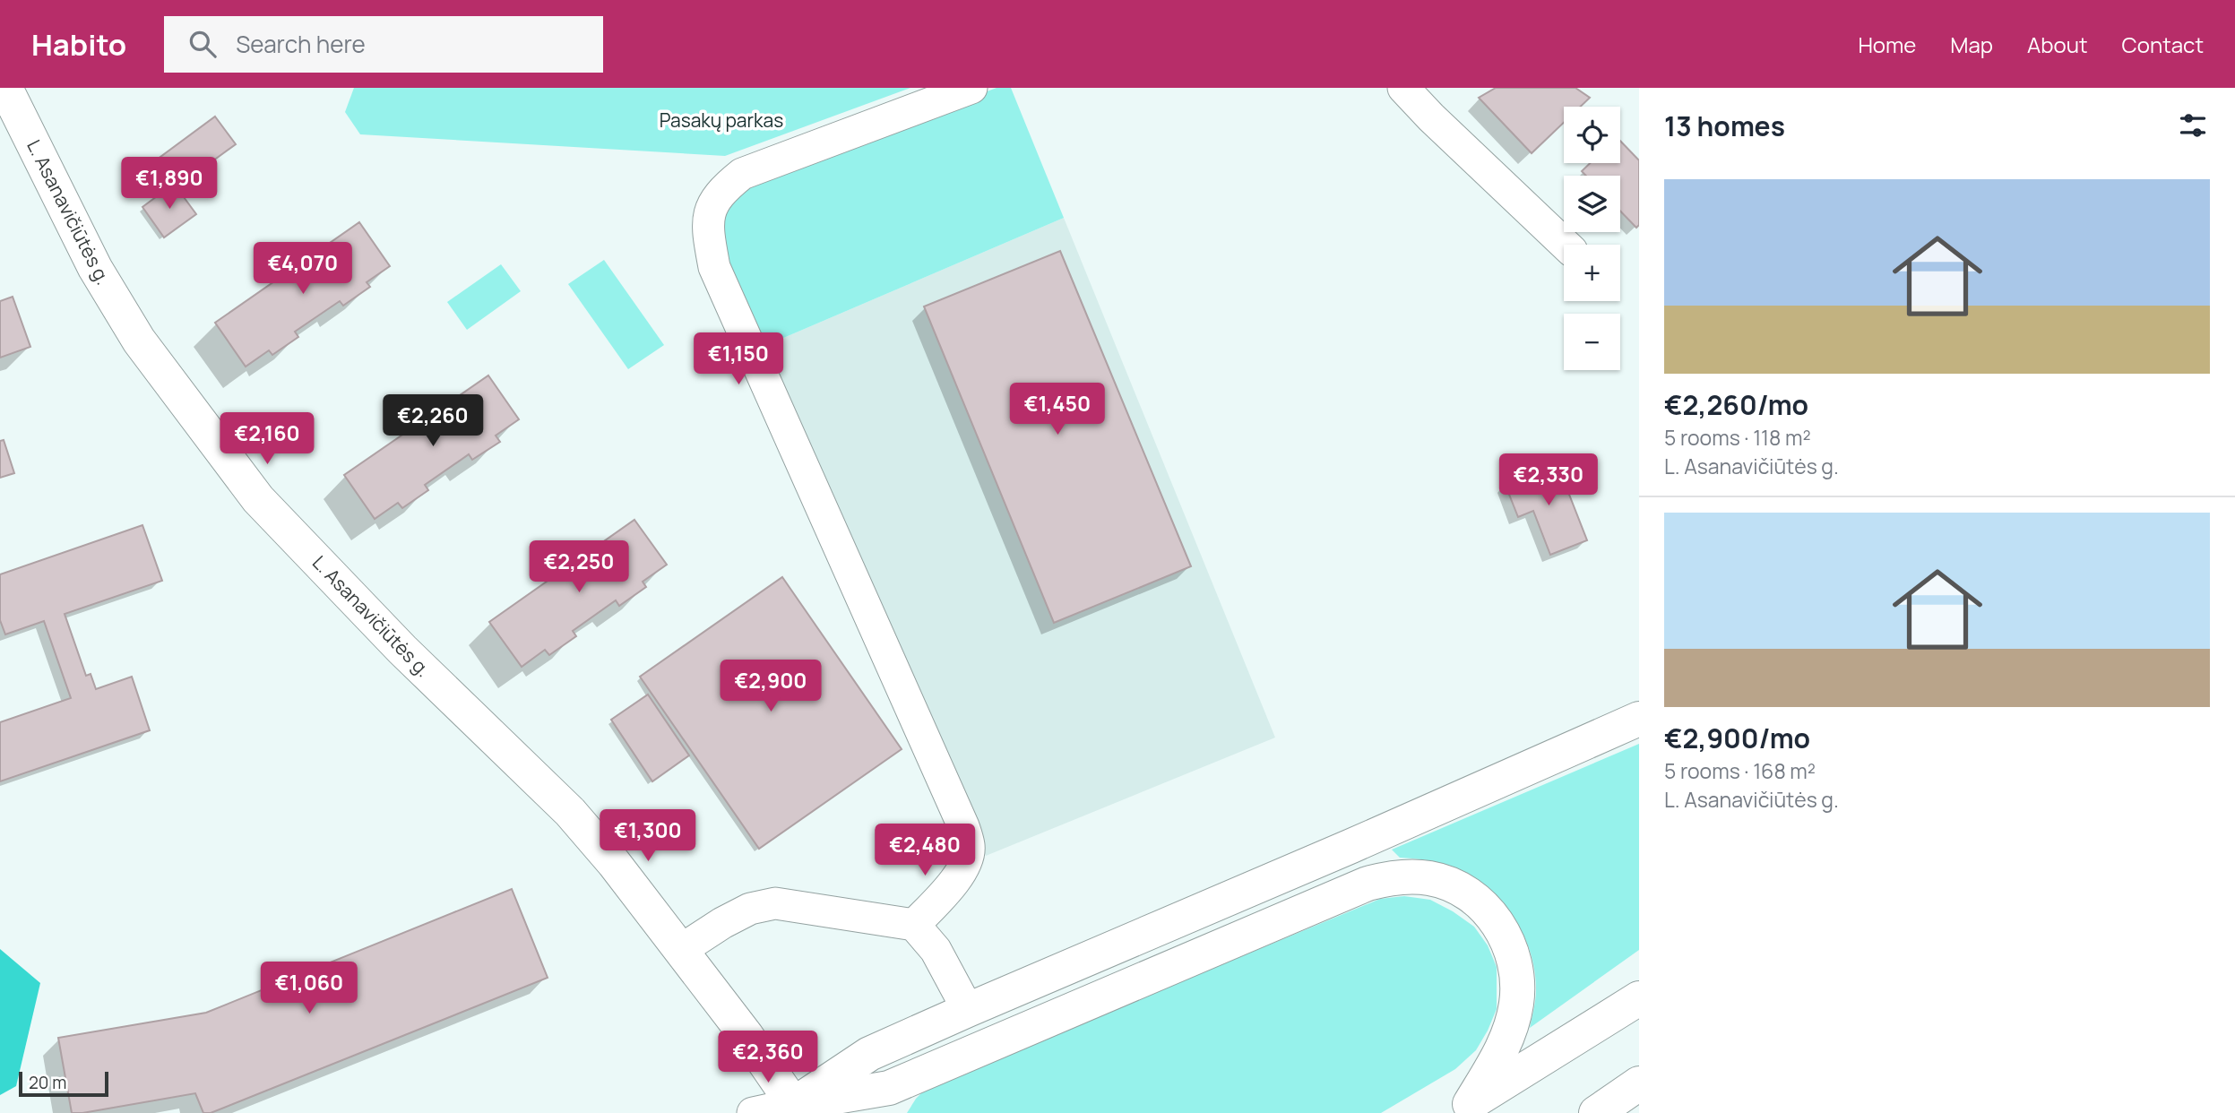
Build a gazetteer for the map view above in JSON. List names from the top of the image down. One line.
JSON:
{"streets":{"main road":["L. Asanavičiūtės g."]},"parks":["Pasakų parkas"],"scale_bar":"20 m","page":{"header":"Habito","search":"Search here","nav":["Home","Map","About","Contact"],"heading":"13 homes","map_buttons":["+","−"],"price":["€1,890","€4,070","€1,150","€1,450","€2,260","€2,160","€2,330","€2,250","€2,900","€1,300","€2,480","€1,060","€2,360"],"list":[{"name":"€2,260/mo","note":"5 rooms · 118 m² · L. Asanavičiūtės g."},{"name":"€2,900/mo","note":"5 rooms · 168 m² · L. Asanavičiūtės g."}],"scale":"20 m"}}
